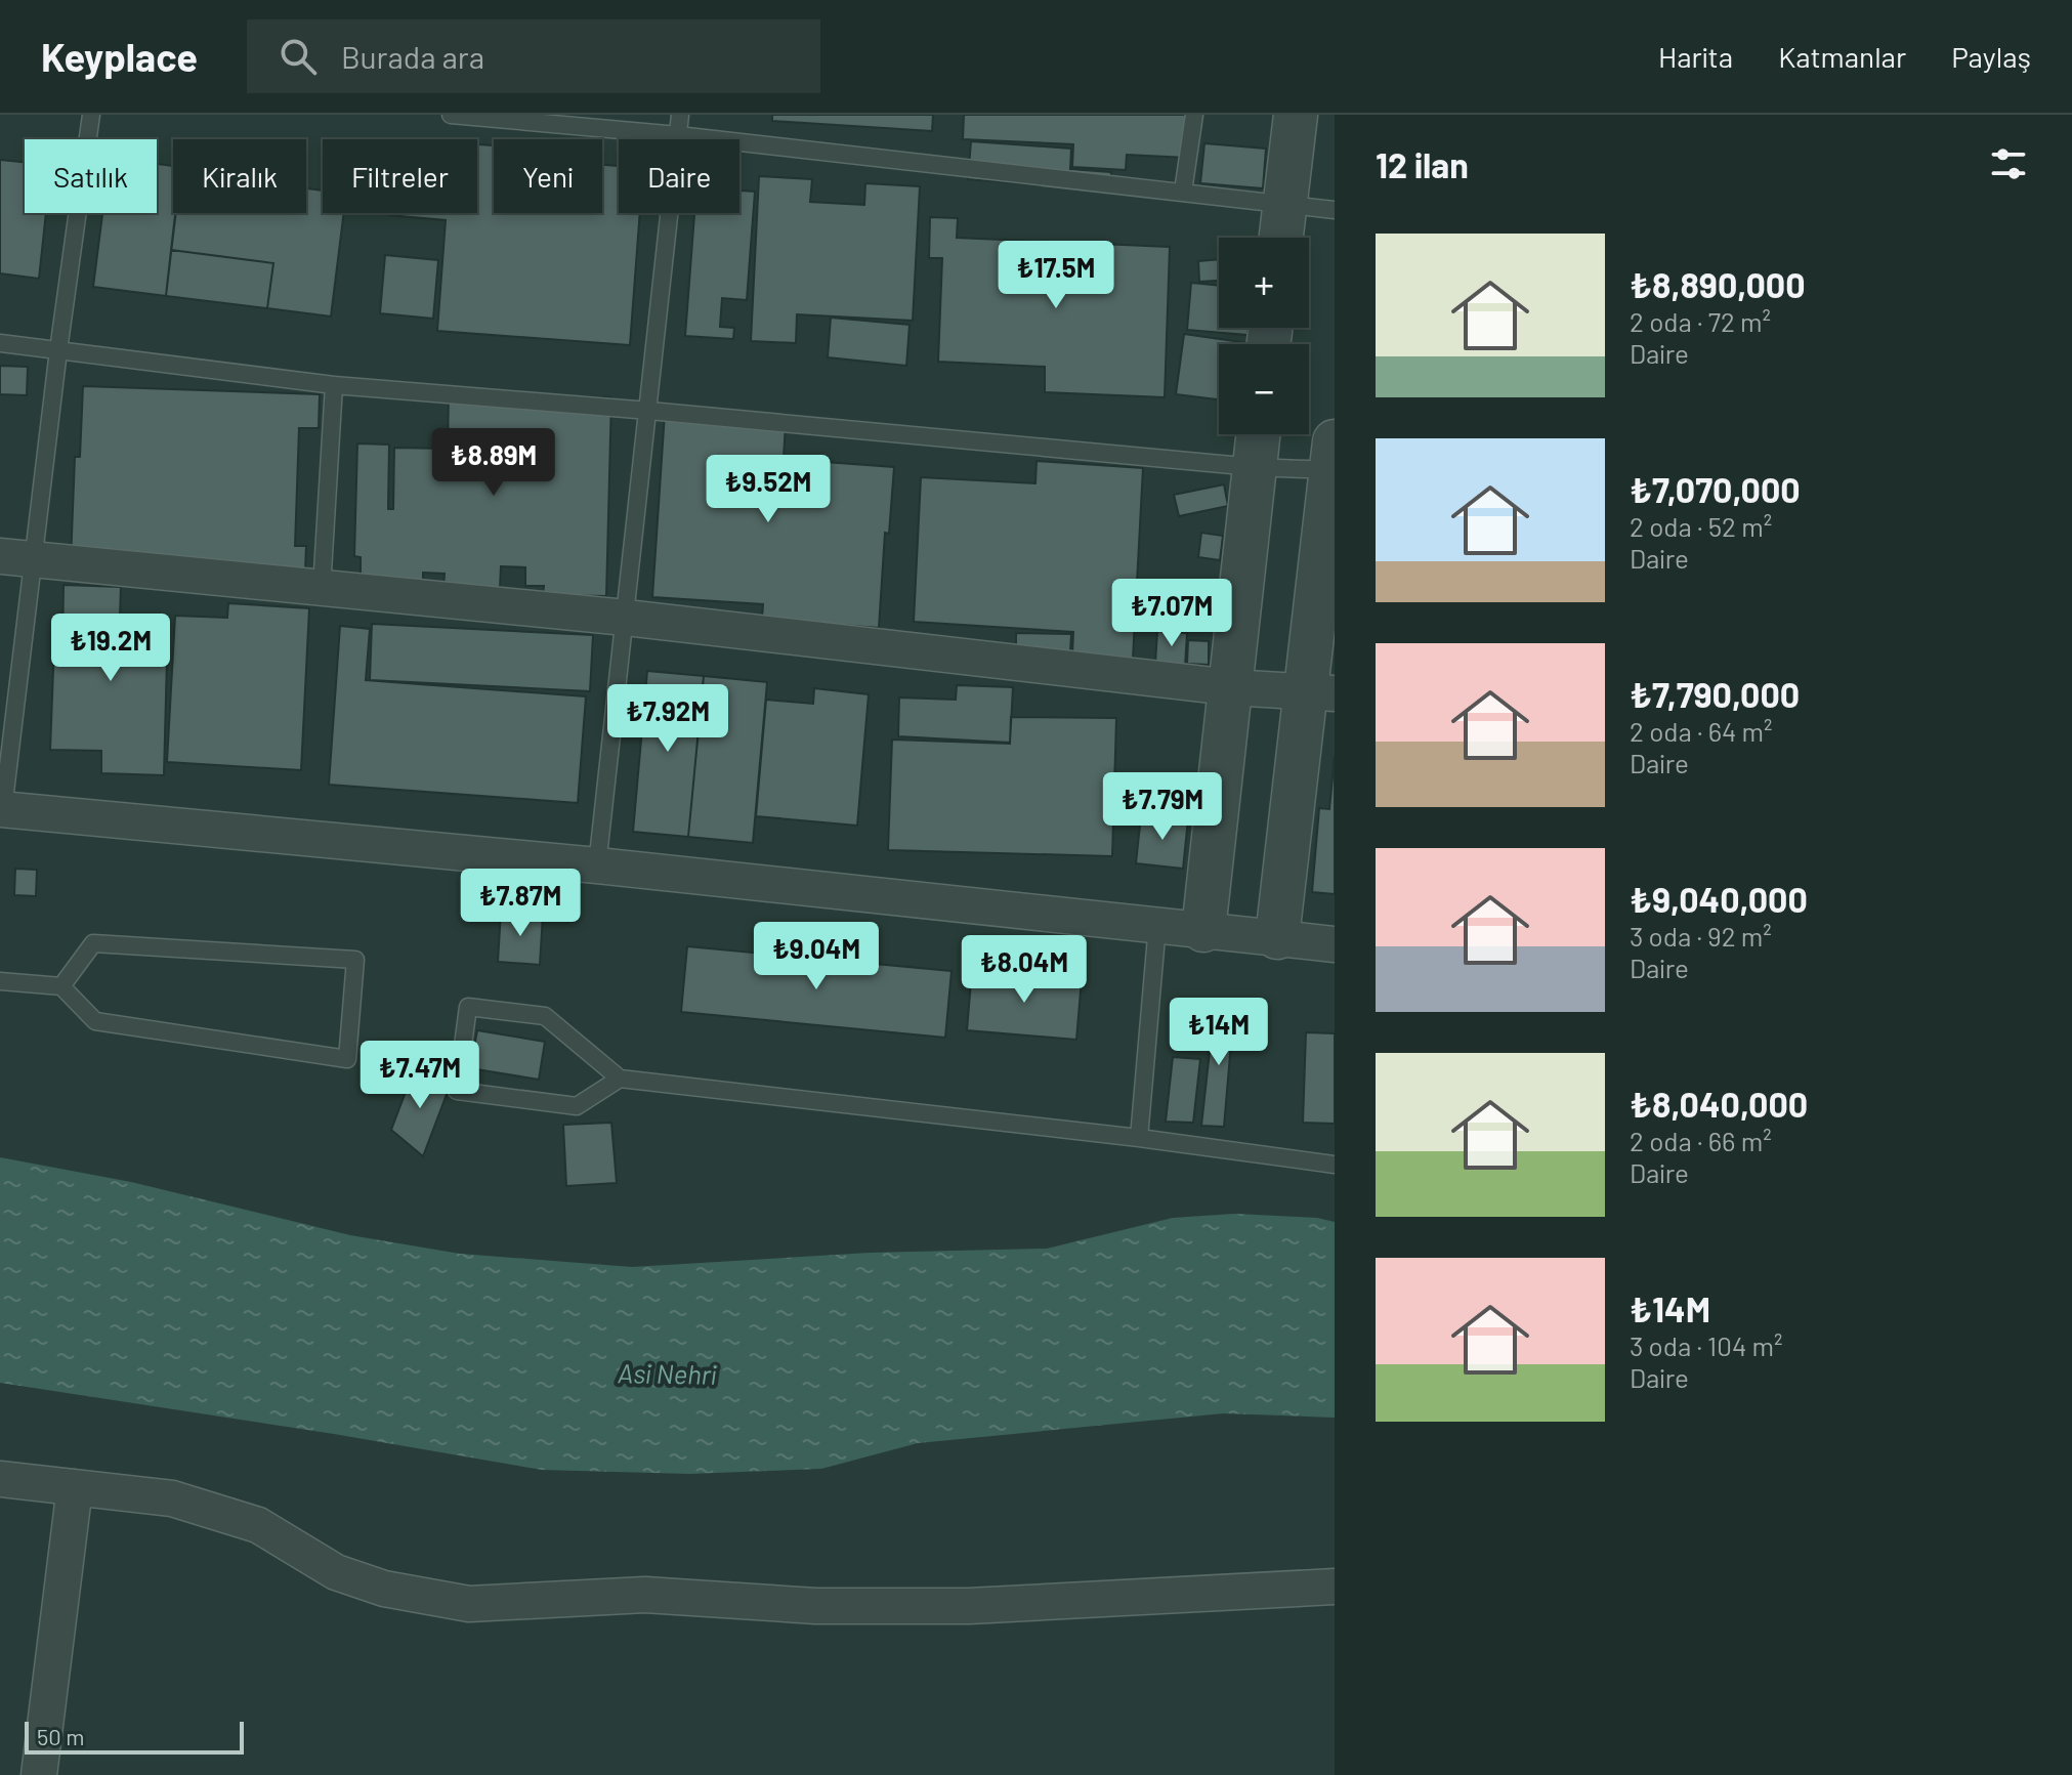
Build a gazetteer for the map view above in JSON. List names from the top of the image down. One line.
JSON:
{"water":["Asi Nehri"],"scale_bar":"50 m","page":{"header":"Keyplace","search":"Burada ara","nav":["Harita","Katmanlar","Paylaş"],"heading":"12 ilan","chip":["Satılık","Kiralık","Filtreler","Yeni","Daire"],"list":[{"name":"₺8,890,000","note":"2 oda · 72 m² · Daire"},{"name":"₺7,070,000","note":"2 oda · 52 m² · Daire"},{"name":"₺7,790,000","note":"2 oda · 64 m² · Daire"},{"name":"₺9,040,000","note":"3 oda · 92 m² · Daire"},{"name":"₺8,040,000","note":"2 oda · 66 m² · Daire"},{"name":"₺14M","note":"3 oda · 104 m² · Daire"}],"map_buttons":["+","−"],"price":["₺17.5M","₺8.89M","₺9.52M","₺7.07M","₺19.2M","₺7.92M","₺7.79M","₺7.87M","₺9.04M","₺8.04M","₺14M","₺7.47M"],"scale":"50 m"}}
